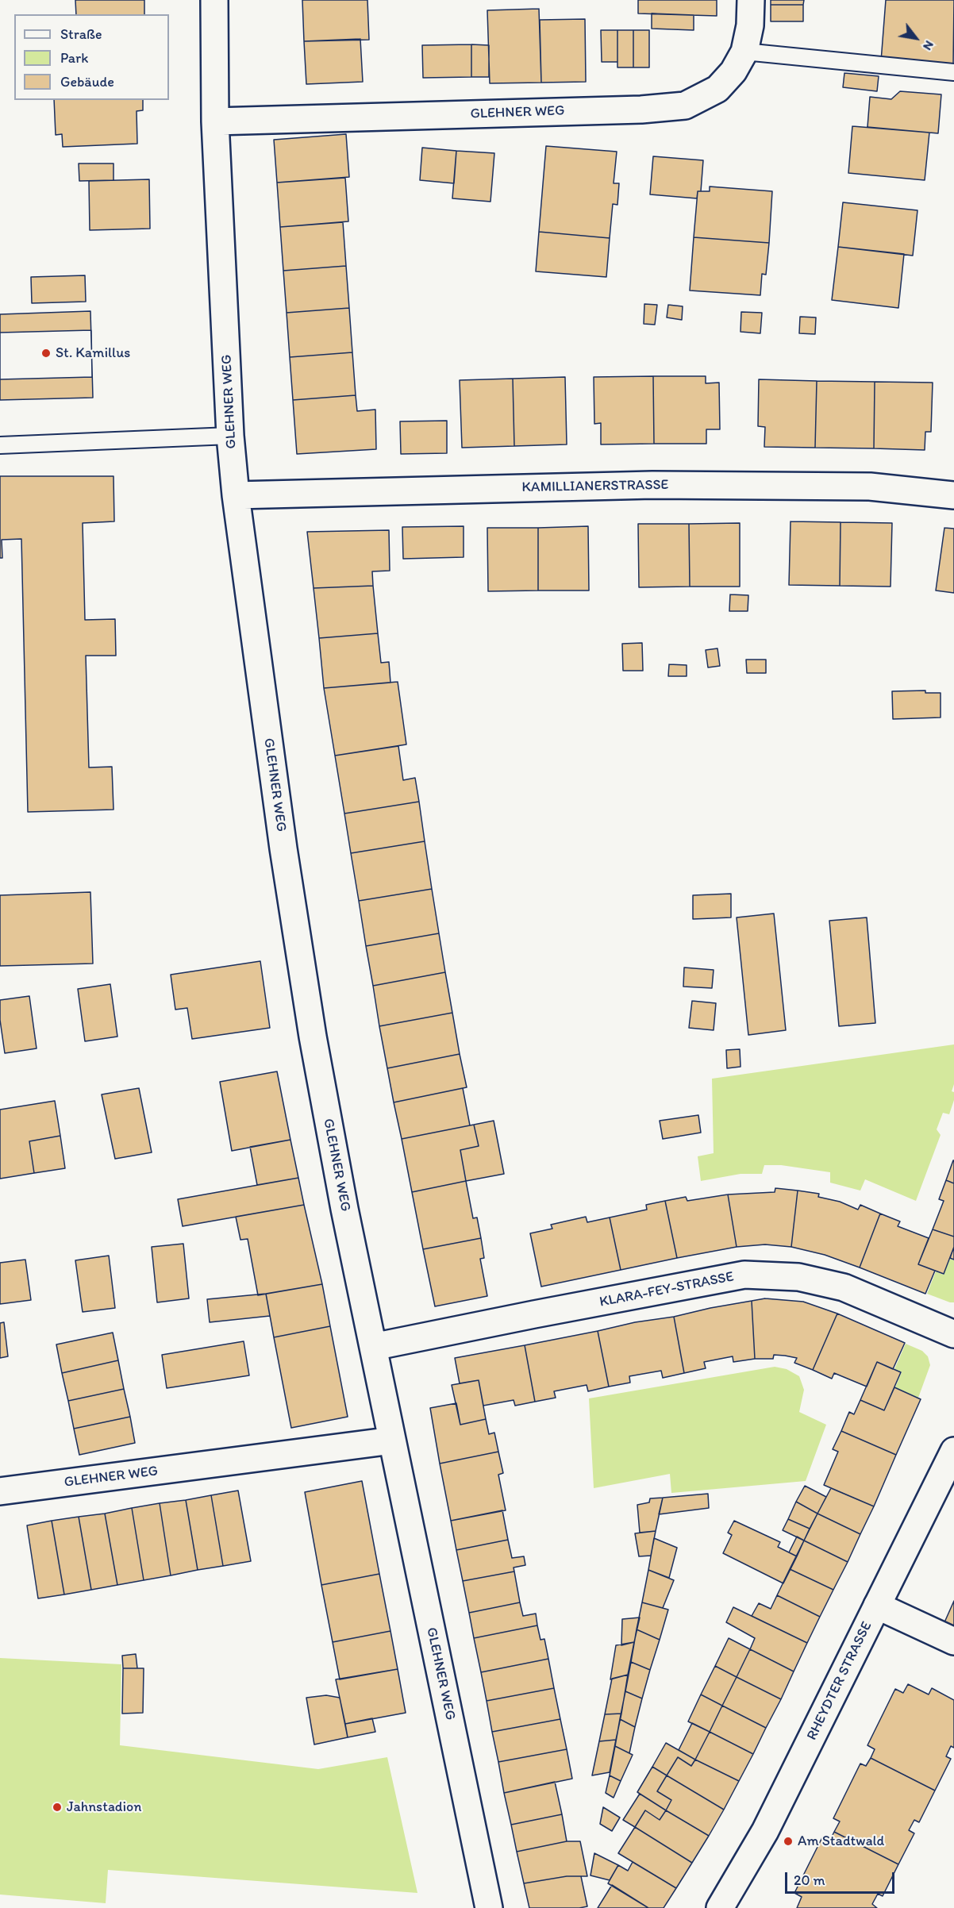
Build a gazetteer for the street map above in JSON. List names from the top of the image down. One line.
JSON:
{"streets":{"street":["GLEHNER WEG","KAMILLIANERSTRASSE","KLARA-FEY-STRASSE","RHEYDTER STRASSE"]},"crossings":[["GLEHNER WEG","KAMILLIANERSTRASSE"],["GLEHNER WEG","KLARA-FEY-STRASSE"]],"places":["St. Kamillus","Jahnstadion","Am Stadtwald"],"legend":["Straße","Park","Gebäude"],"scale_bar":"20 m","north":"bottom right"}
